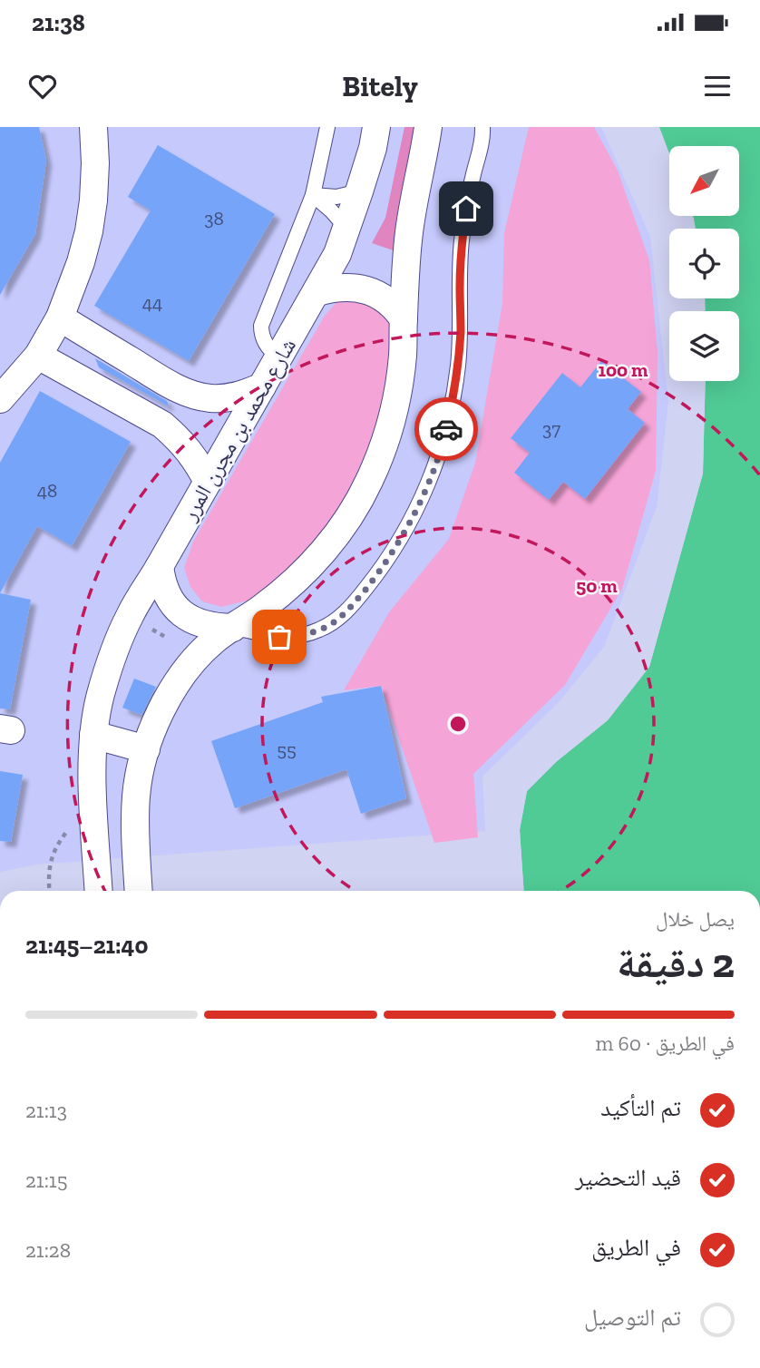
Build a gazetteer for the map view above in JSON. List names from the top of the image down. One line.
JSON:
{"streets":{"street":["شارع محمد بن مجرن المرر"]},"house_numbers":["38","44","37","48","55"],"north":"bottom left","page":{"status":"21:38","header":"Bitely","heading":["2 دقيقة","يصل خلال","21:40–21:45"],"bar":"في الطريق · 60 m","list":[["تم التأكيد","21:13"],["قيد التحضير","21:15"],["في الطريق","21:28"],"تم التوصيل"]},"rings":["100 m","50 m"]}
